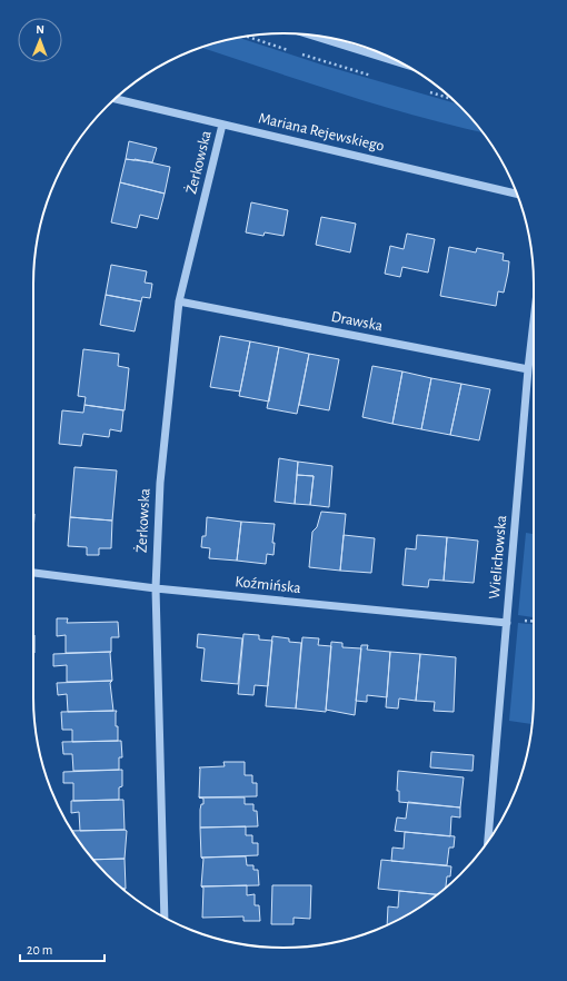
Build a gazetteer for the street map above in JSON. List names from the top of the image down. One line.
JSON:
{"streets":{"street":["Mariana Rejewskiego","Żerkowska","Drawska","Wielichowska","Koźmińska"]},"crossings":[["Mariana Rejewskiego","Żerkowska"],["Żerkowska","Drawska"],["Żerkowska","Koźmińska"],["Drawska","Wielichowska"],["Wielichowska","Koźmińska"]],"scale_bar":"20 m","north":"top"}
